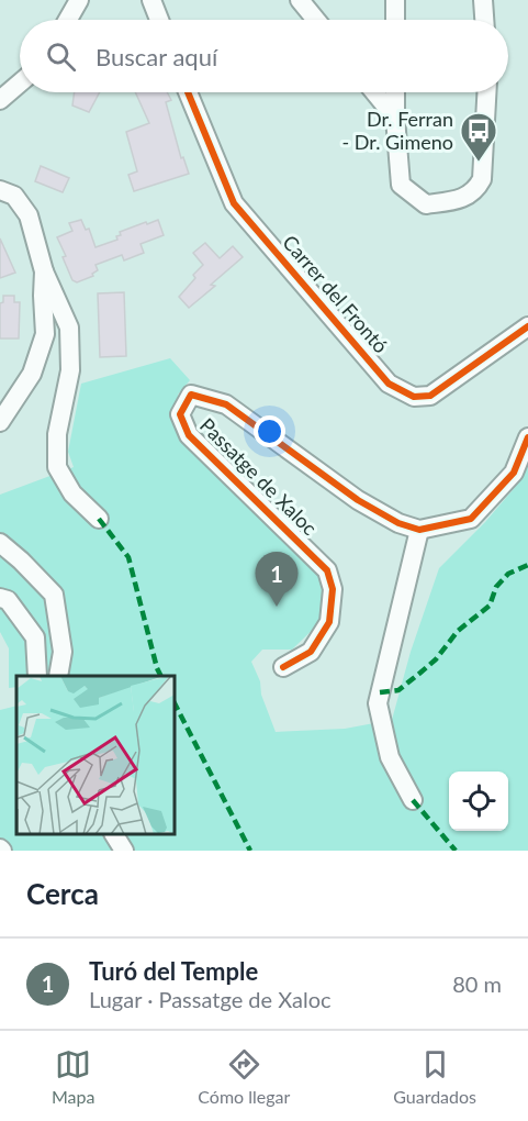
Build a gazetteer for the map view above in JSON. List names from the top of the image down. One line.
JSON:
{"streets":{"street":["Carrer del Frontó","Passatge de Xaloc"]},"places":{"bus stop":["Dr. Ferran - Dr. Gimeno"]},"page":{"search":"Buscar aquí","pins":"1","heading":"Cerca","list":[{"mark":"1","name":"Turó del Temple","note":"Lugar · Passatge de Xaloc","value":"80 m"}],"nav":["Mapa","Cómo llegar","Guardados"]}}
